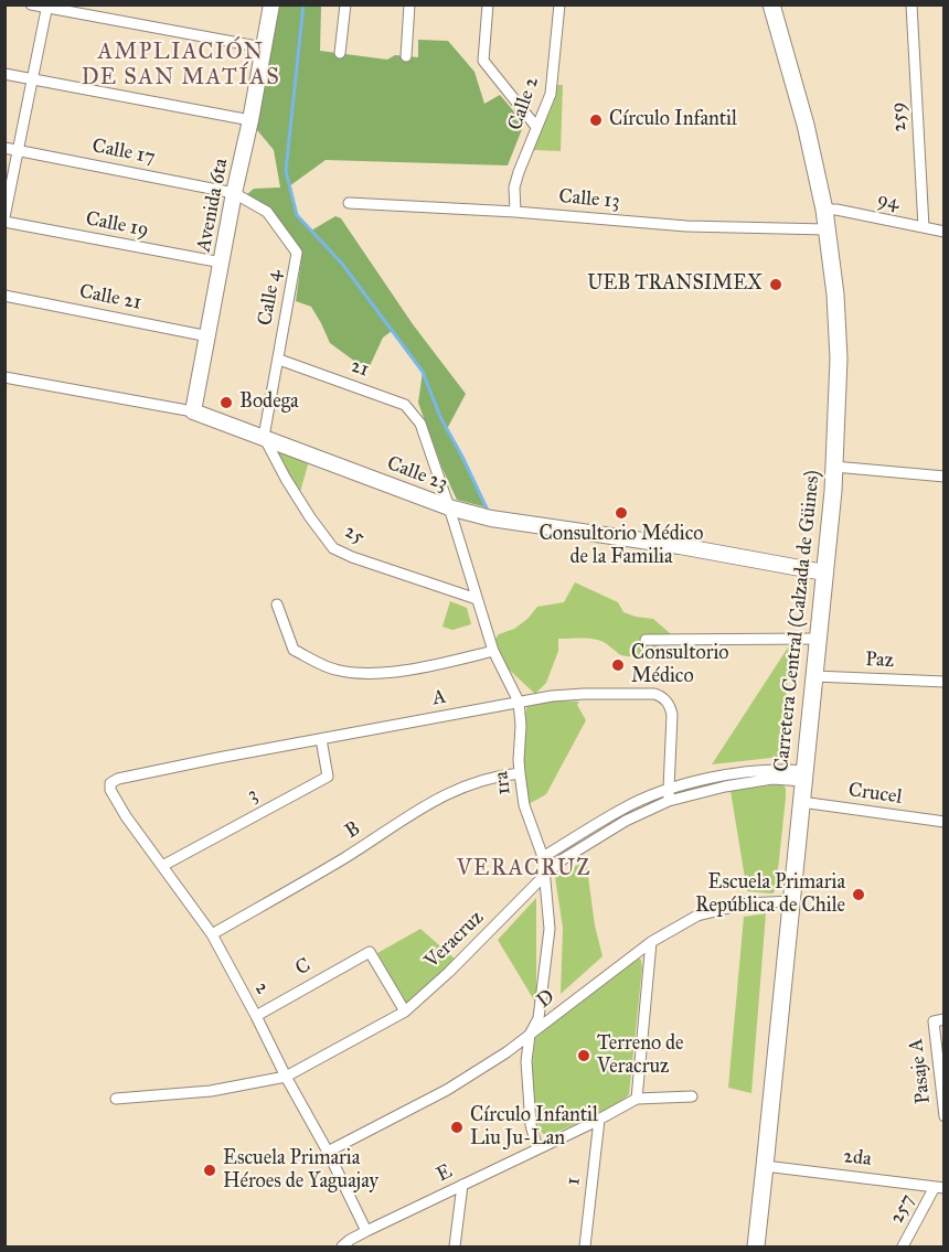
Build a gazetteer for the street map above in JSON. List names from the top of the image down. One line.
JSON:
{"streets":{"main road":["Carretera Central (Calzada de Güines)"],"street":["Calle 2","259","Calle 17","Calle 13","94","Avenida 6ta","Calle 19","Calle 21","Calle 4","21","Calle 23","25","Paz","A","1ra","Crucel","3","B","Veracruz","C","2","D","Pasaje A","2da","E","1","257"]},"crossings":[["Calle 2","Calle 13"],["259","94"],["Calle 17","Avenida 6ta"],["Calle 17","Calle 4"],["Calle 13","Carretera Central (Calzada de Güines)"],["94","Carretera Central (Calzada de Güines)"],["Avenida 6ta","Calle 19"],["Avenida 6ta","Calle 21"],["Avenida 6ta","Calle 4"],["Avenida 6ta","Calle 23"],["Calle 4","21"],["Calle 4","Calle 23"],["Calle 4","25"],["21","1ra"],["Calle 23","25"],["Calle 23","Carretera Central (Calzada de Güines)"],["Calle 23","1ra"],["25","1ra"],["Carretera Central (Calzada de Güines)","Paz"],["Carretera Central (Calzada de Güines)","Crucel"],["Carretera Central (Calzada de Güines)","Veracruz"],["Carretera Central (Calzada de Güines)","D"],["Carretera Central (Calzada de Güines)","2da"],["A","1ra"],["A","3"],["A","Veracruz"],["A","2"],["1ra","B"],["1ra","Veracruz"],["1ra","D"],["1ra","E"],["3","2"],["B","2"],["Veracruz","C"],["Veracruz","2"],["C","2"],["2","D"],["2","E"],["2da","257"],["E","1"]],"districts":["AMPLIACIÓN DE SAN MATÍAS","VERACRUZ"],"places":["Círculo Infantil","UEB TRANSIMEX","Bodega","Consultorio Médico de la Familia","Consultorio Médico","Escuela Primaria República de Chile","Terreno de Veracruz","Círculo Infantil Liu Ju-Lan","Escuela Primaria Héroes de Yaguajay"]}
